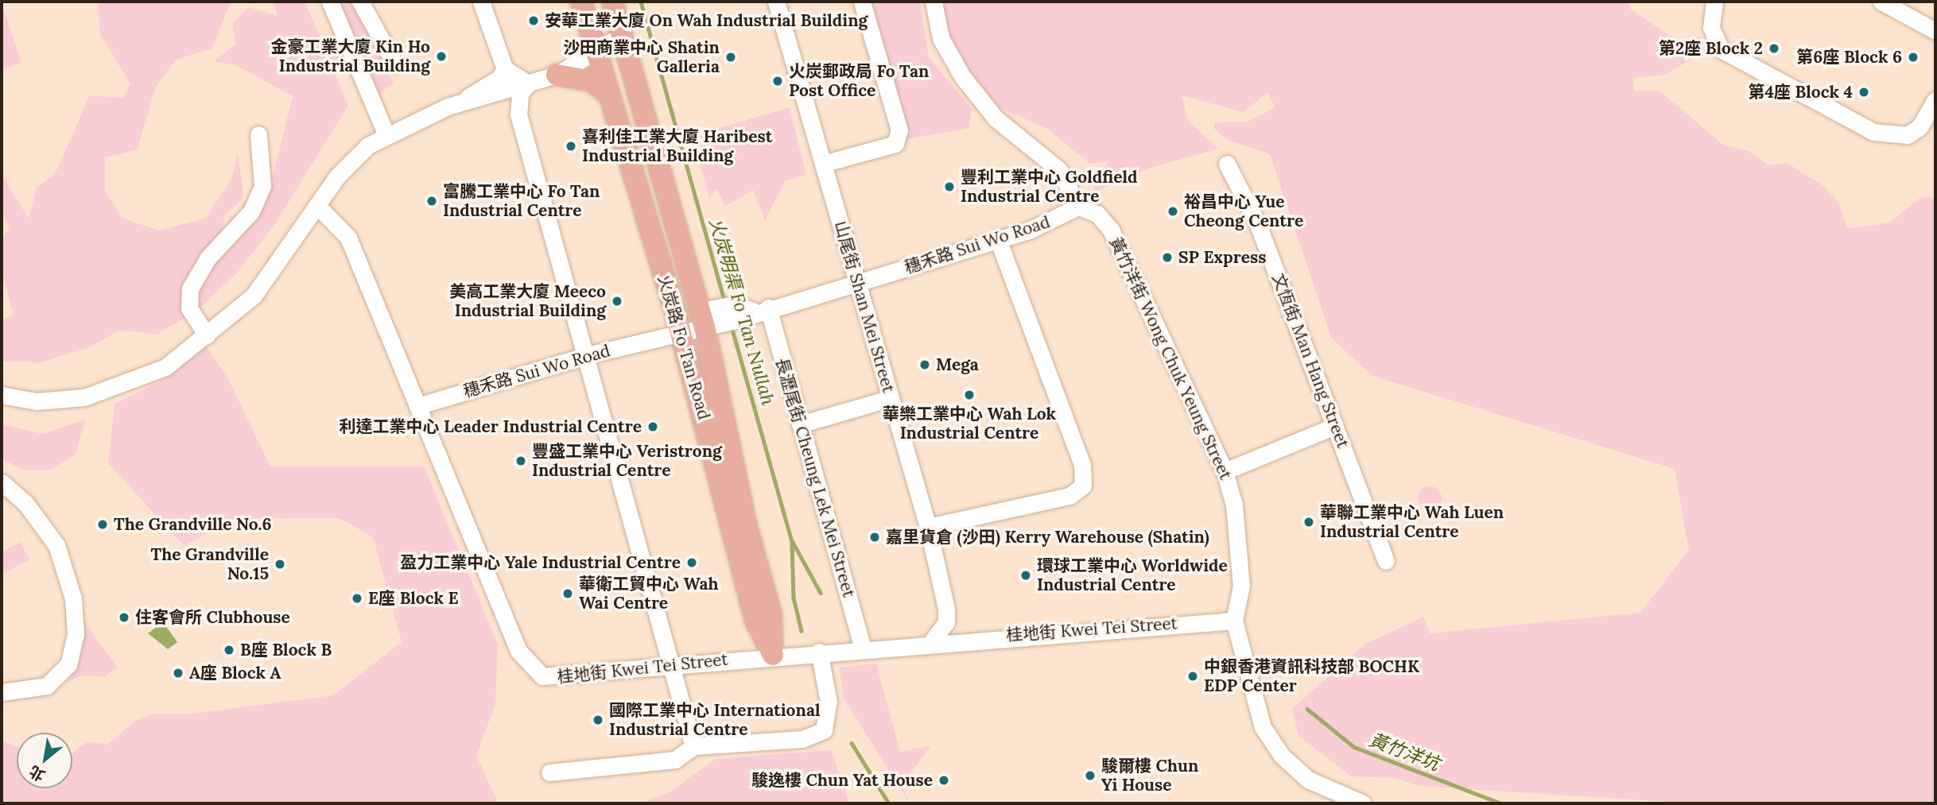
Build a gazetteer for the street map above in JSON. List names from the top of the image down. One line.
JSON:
{"streets":{"main road":["火炭路 Fo Tan Road"],"street":["穗禾路 Sui Wo Road","山尾街 Shan Mei Street","黃竹洋街 Wong Chuk Yeung Street","文恆街 Man Hang Street","長瀝尾街 Cheung Lek Mei Street","桂地街 Kwei Tei Street"]},"crossings":[["穗禾路 Sui Wo Road","山尾街 Shan Mei Street"],["穗禾路 Sui Wo Road","火炭路 Fo Tan Road"],["穗禾路 Sui Wo Road","黃竹洋街 Wong Chuk Yeung Street"],["穗禾路 Sui Wo Road","長瀝尾街 Cheung Lek Mei Street"],["穗禾路 Sui Wo Road","桂地街 Kwei Tei Street"],["山尾街 Shan Mei Street","桂地街 Kwei Tei Street"],["火炭路 Fo Tan Road","桂地街 Kwei Tei Street"],["黃竹洋街 Wong Chuk Yeung Street","桂地街 Kwei Tei Street"],["長瀝尾街 Cheung Lek Mei Street","桂地街 Kwei Tei Street"]],"water":["火炭明渠 Fo Tan Nullah","黃竹洋坑"],"places":["安華工業大廈 On Wah Industrial Building","第2座 Block 2","金豪工業大廈 Kin Ho Industrial Building","沙田商業中心 Shatin Galleria","第6座 Block 6","火炭郵政局 Fo Tan Post Office","第4座 Block 4","喜利佳工業大廈 Haribest Industrial Building","豐利工業中心 Goldfield Industrial Centre","富騰工業中心 Fo Tan Industrial Centre","裕昌中心 Yue Cheong Centre","SP Express","美高工業大廈 Meeco Industrial Building","Mega","華樂工業中心 Wah Lok Industrial Centre","利達工業中心 Leader Industrial Centre","豐盛工業中心 Veristrong Industrial Centre","華聯工業中心 Wah Luen Industrial Centre","The Grandville No.6","嘉里貨倉 (沙田) Kerry Warehouse (Shatin)","盈力工業中心 Yale Industrial Centre","The Grandville No.15","環球工業中心 Worldwide Industrial Centre","華衛工貿中心 Wah Wai Centre","E座 Block E","住客會所 Clubhouse","B座 Block B","A座 Block A","中銀香港資訊科技部 BOCHK EDP Center","國際工業中心 International Industrial Centre","駿爾樓 Chun Yi House","駿逸樓 Chun Yat House"],"north":"bottom left"}
